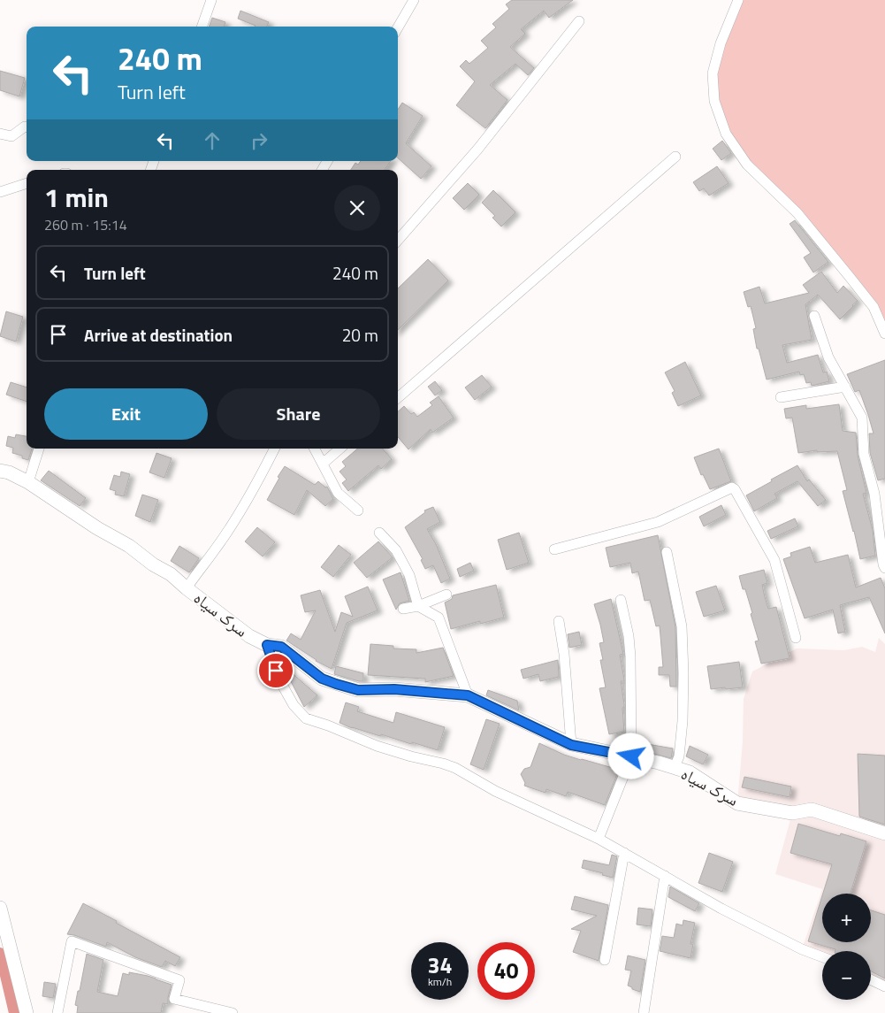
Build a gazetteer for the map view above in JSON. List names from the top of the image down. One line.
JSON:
{"streets":{"street":["سرک سیاه"]},"page":{"turn":["240 m","Turn left"],"heading":["1 min","260 m · 15:14"],"list":[{"name":"Turn left","value":"240 m"},{"name":"Arrive at destination","value":"20 m"}],"buttons":["Exit","Share"],"map_buttons":["+","−"],"speed":"34 km/h","limit":"40"}}
